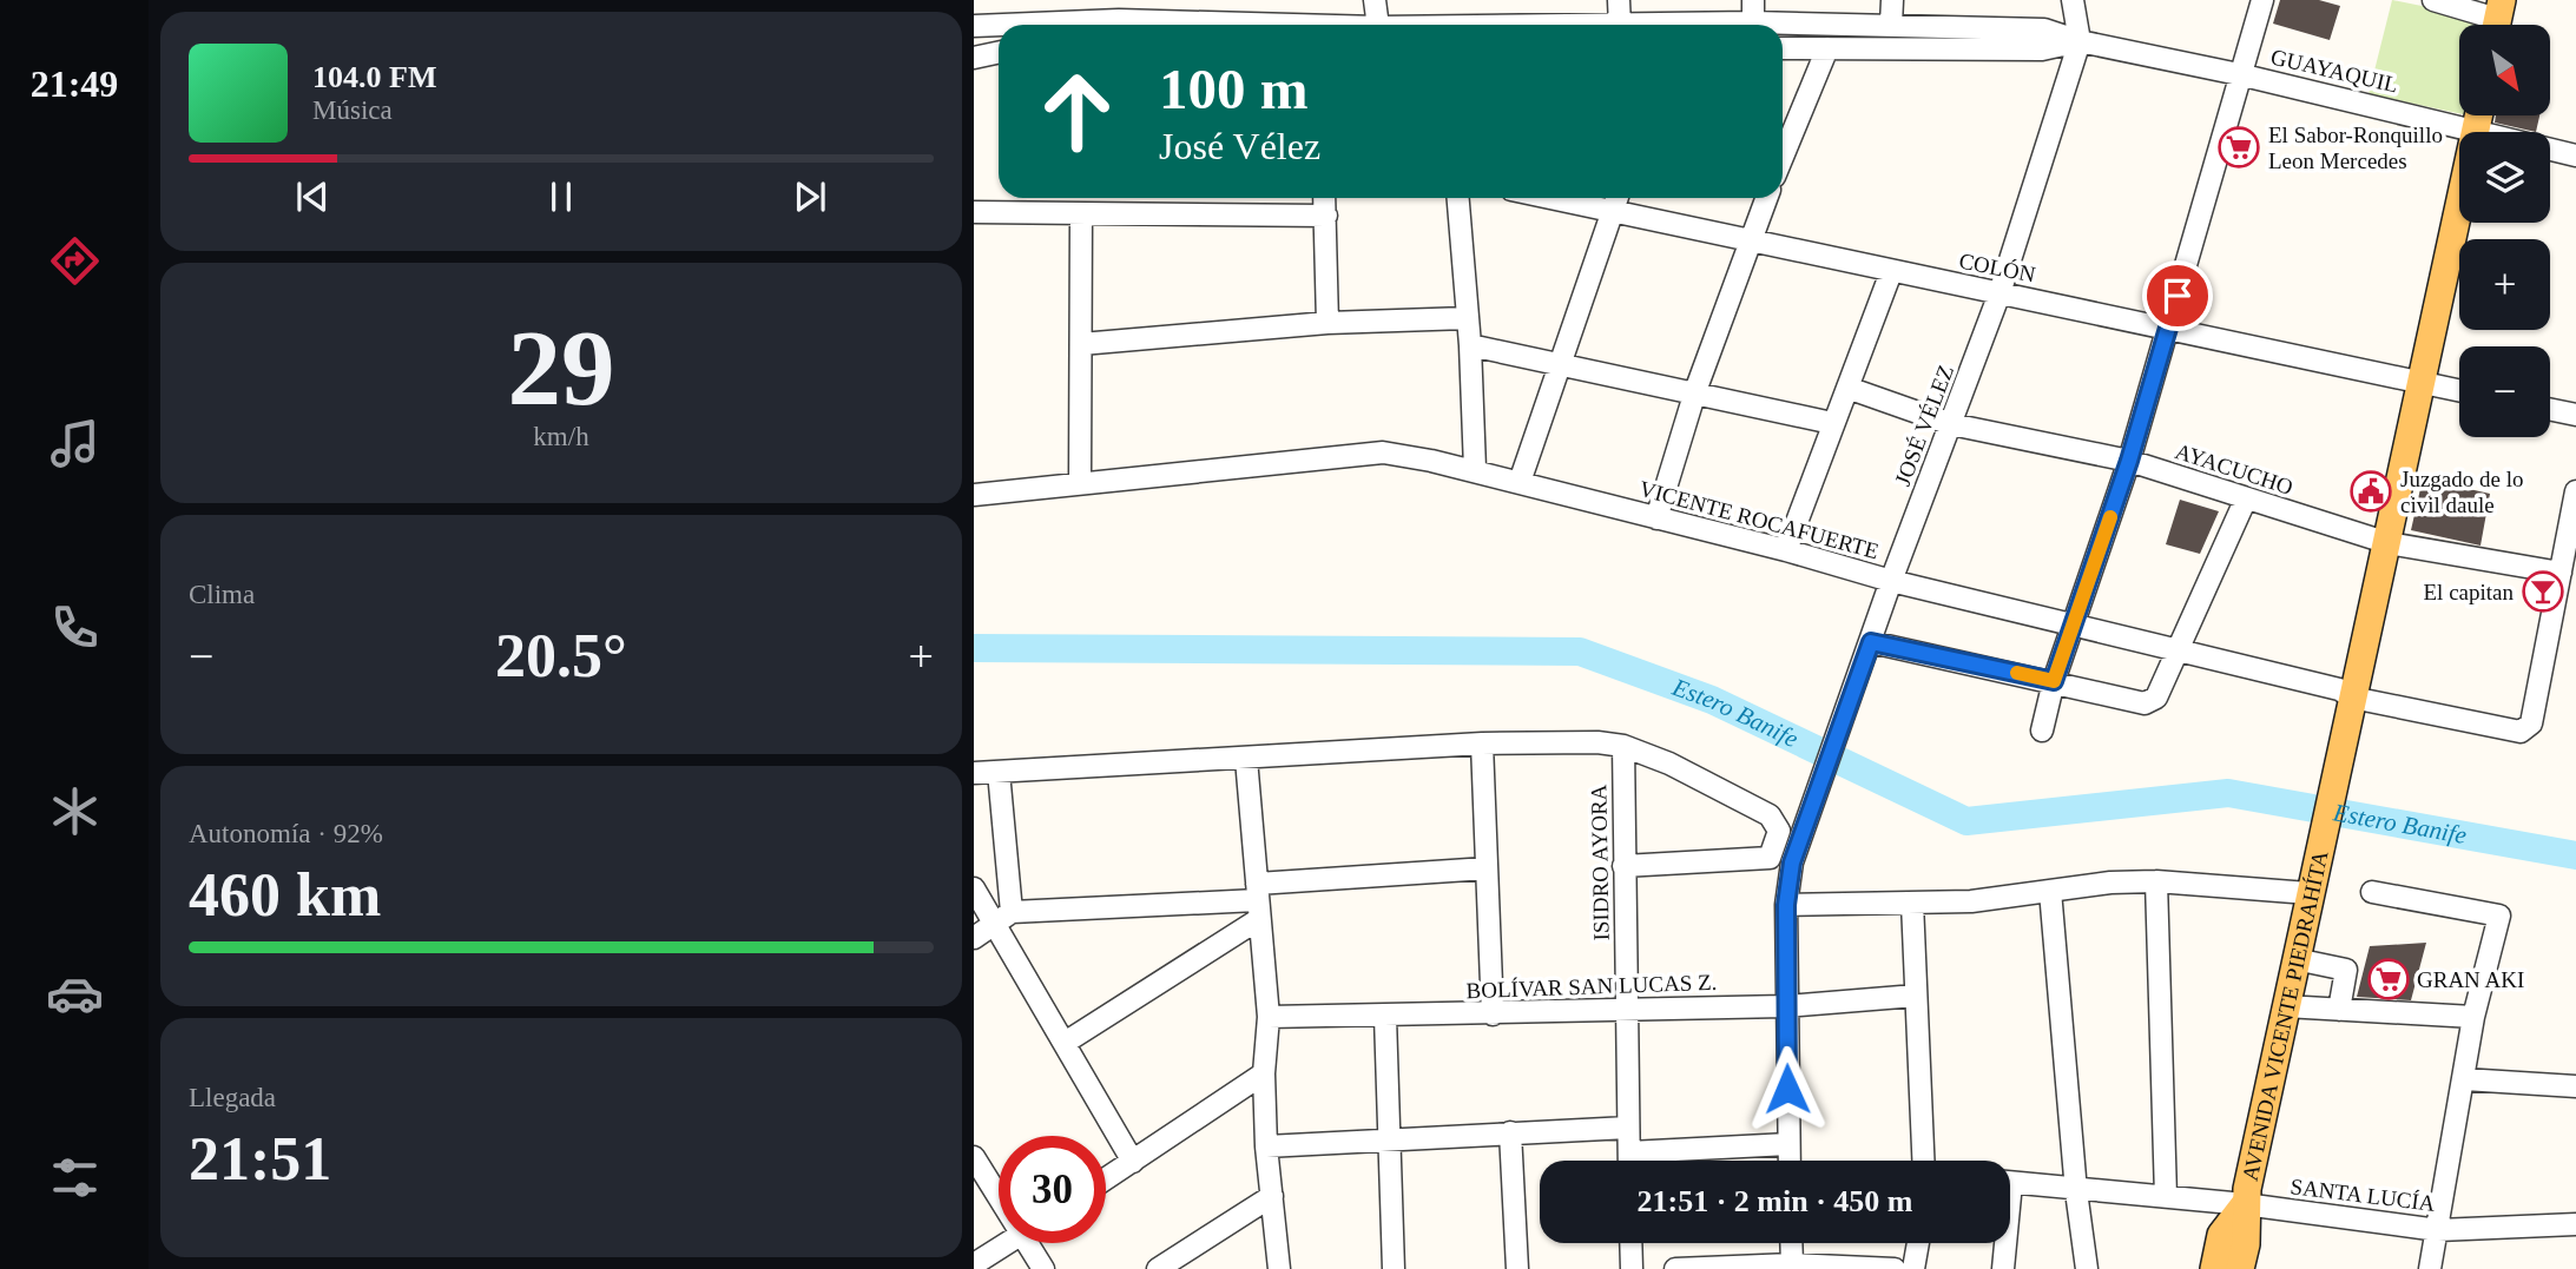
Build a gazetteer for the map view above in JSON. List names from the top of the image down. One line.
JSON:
{"streets":{"main road":["AVENIDA VICENTE PIEDRAHÍTA"],"street":["GUAYAQUIL","COLÓN","JOSÉ VÉLEZ","AYACUCHO","VICENTE ROCAFUERTE","ISIDRO AYORA","BOLÍVAR SAN LUCAS Z.","SANTA LUCÍA"]},"crossings":[["GUAYAQUIL","JOSÉ VÉLEZ"],["GUAYAQUIL","AVENIDA VICENTE PIEDRAHÍTA"],["COLÓN","JOSÉ VÉLEZ"],["COLÓN","AVENIDA VICENTE PIEDRAHÍTA"],["JOSÉ VÉLEZ","AYACUCHO"],["JOSÉ VÉLEZ","VICENTE ROCAFUERTE"],["JOSÉ VÉLEZ","BOLÍVAR SAN LUCAS Z."],["AYACUCHO","VICENTE ROCAFUERTE"],["AYACUCHO","AVENIDA VICENTE PIEDRAHÍTA"],["VICENTE ROCAFUERTE","AVENIDA VICENTE PIEDRAHÍTA"],["ISIDRO AYORA","BOLÍVAR SAN LUCAS Z."],["AVENIDA VICENTE PIEDRAHÍTA","SANTA LUCÍA"]],"water":["Estero Banife"],"places":{"supermarket":["El Sabor-Ronquillo Leon Mercedes","GRAN AKI"],"public building":["Juzgado de lo civil daule"],"bar":["El capitan"]},"north":"bottom right","page":{"tabs":"21:49","map_buttons":["+","−"],"turn":["100 m","José Vélez"],"song":["104.0 FM","Música"],"tile":[["29","km/h"],"Clima",["Autonomía · 92%","460 km"],["Llegada","21:51"]],"heat":["−","20.5°","+"],"limit":"30","trip":"21:51 · 2 min · 450 m"}}
